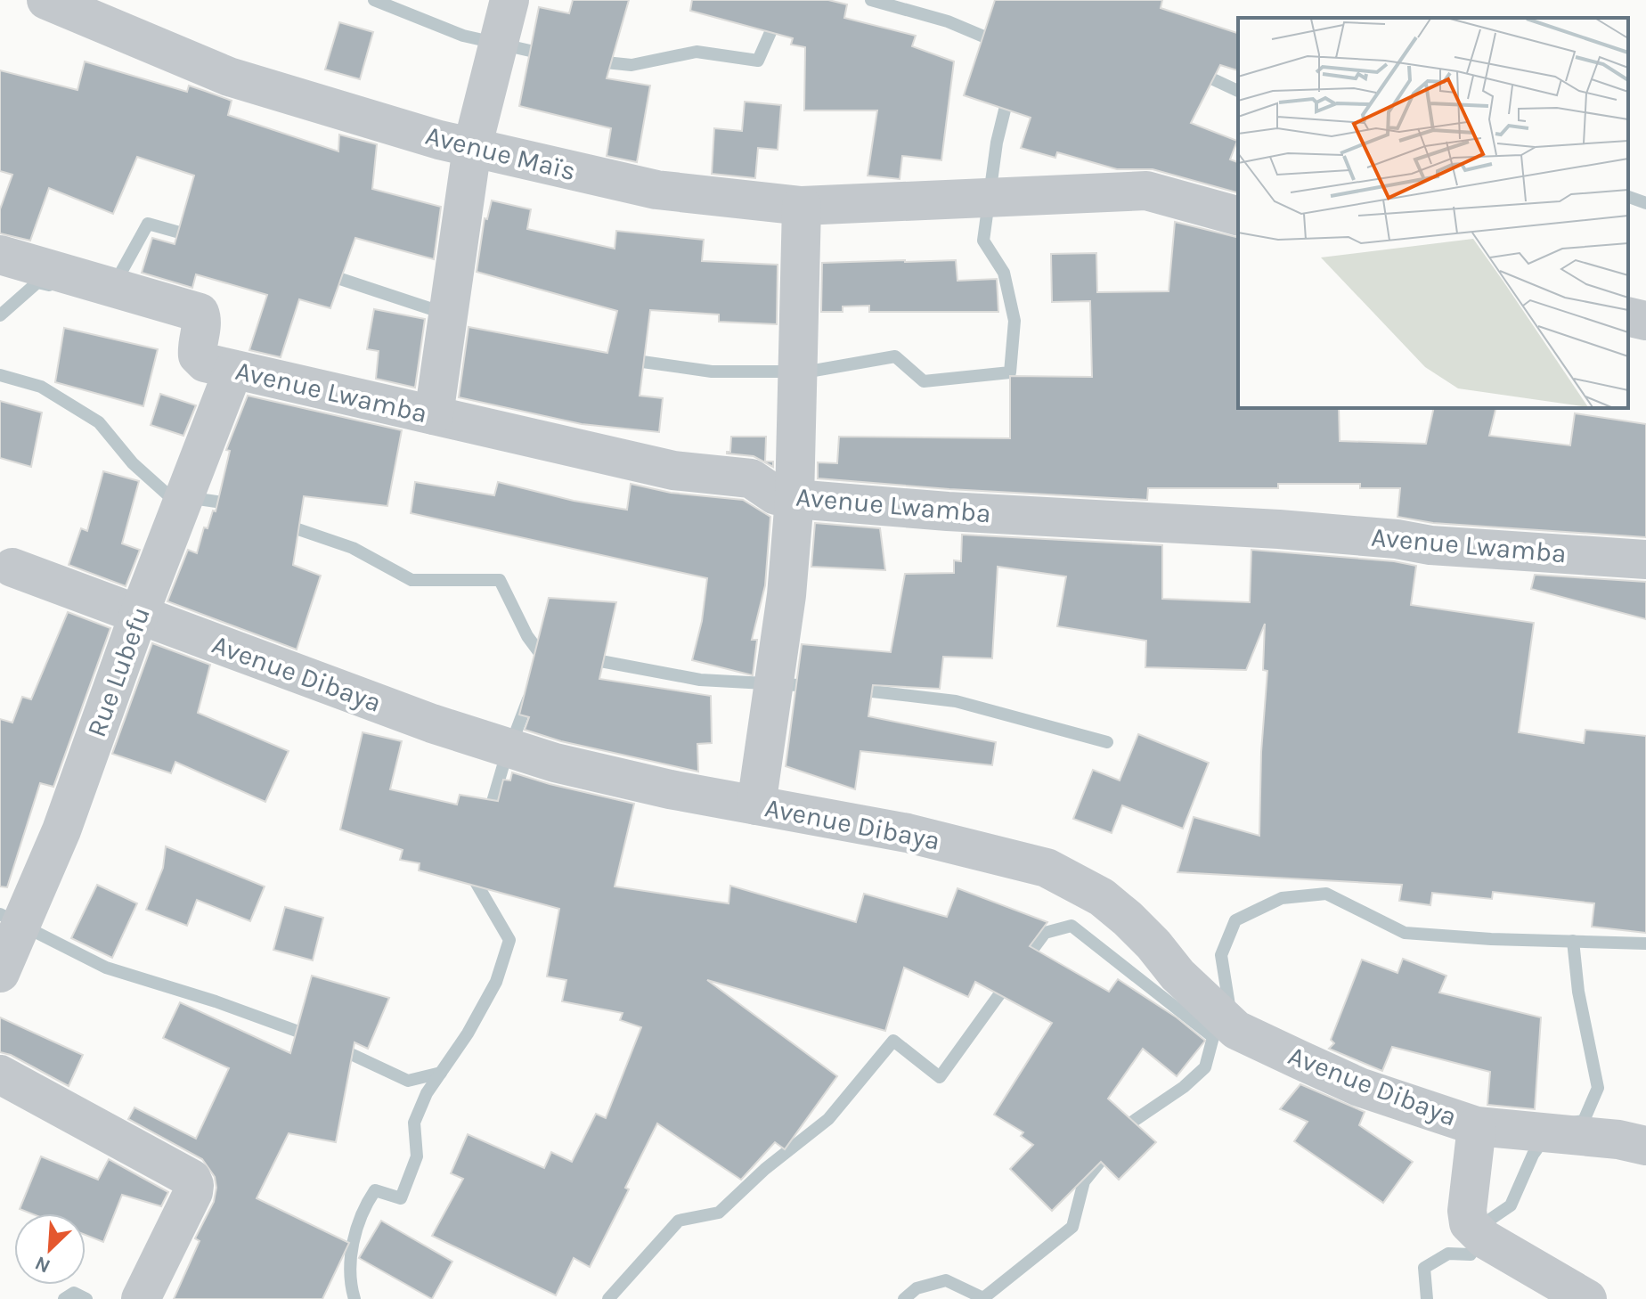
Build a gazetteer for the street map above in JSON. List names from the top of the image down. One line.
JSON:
{"streets":{"street":["Avenue Maïs","Avenue Lwamba","Rue Lubefu","Avenue Dibaya"]},"crossings":[["Avenue Lwamba","Rue Lubefu"],["Rue Lubefu","Avenue Dibaya"]],"north":"bottom left"}
